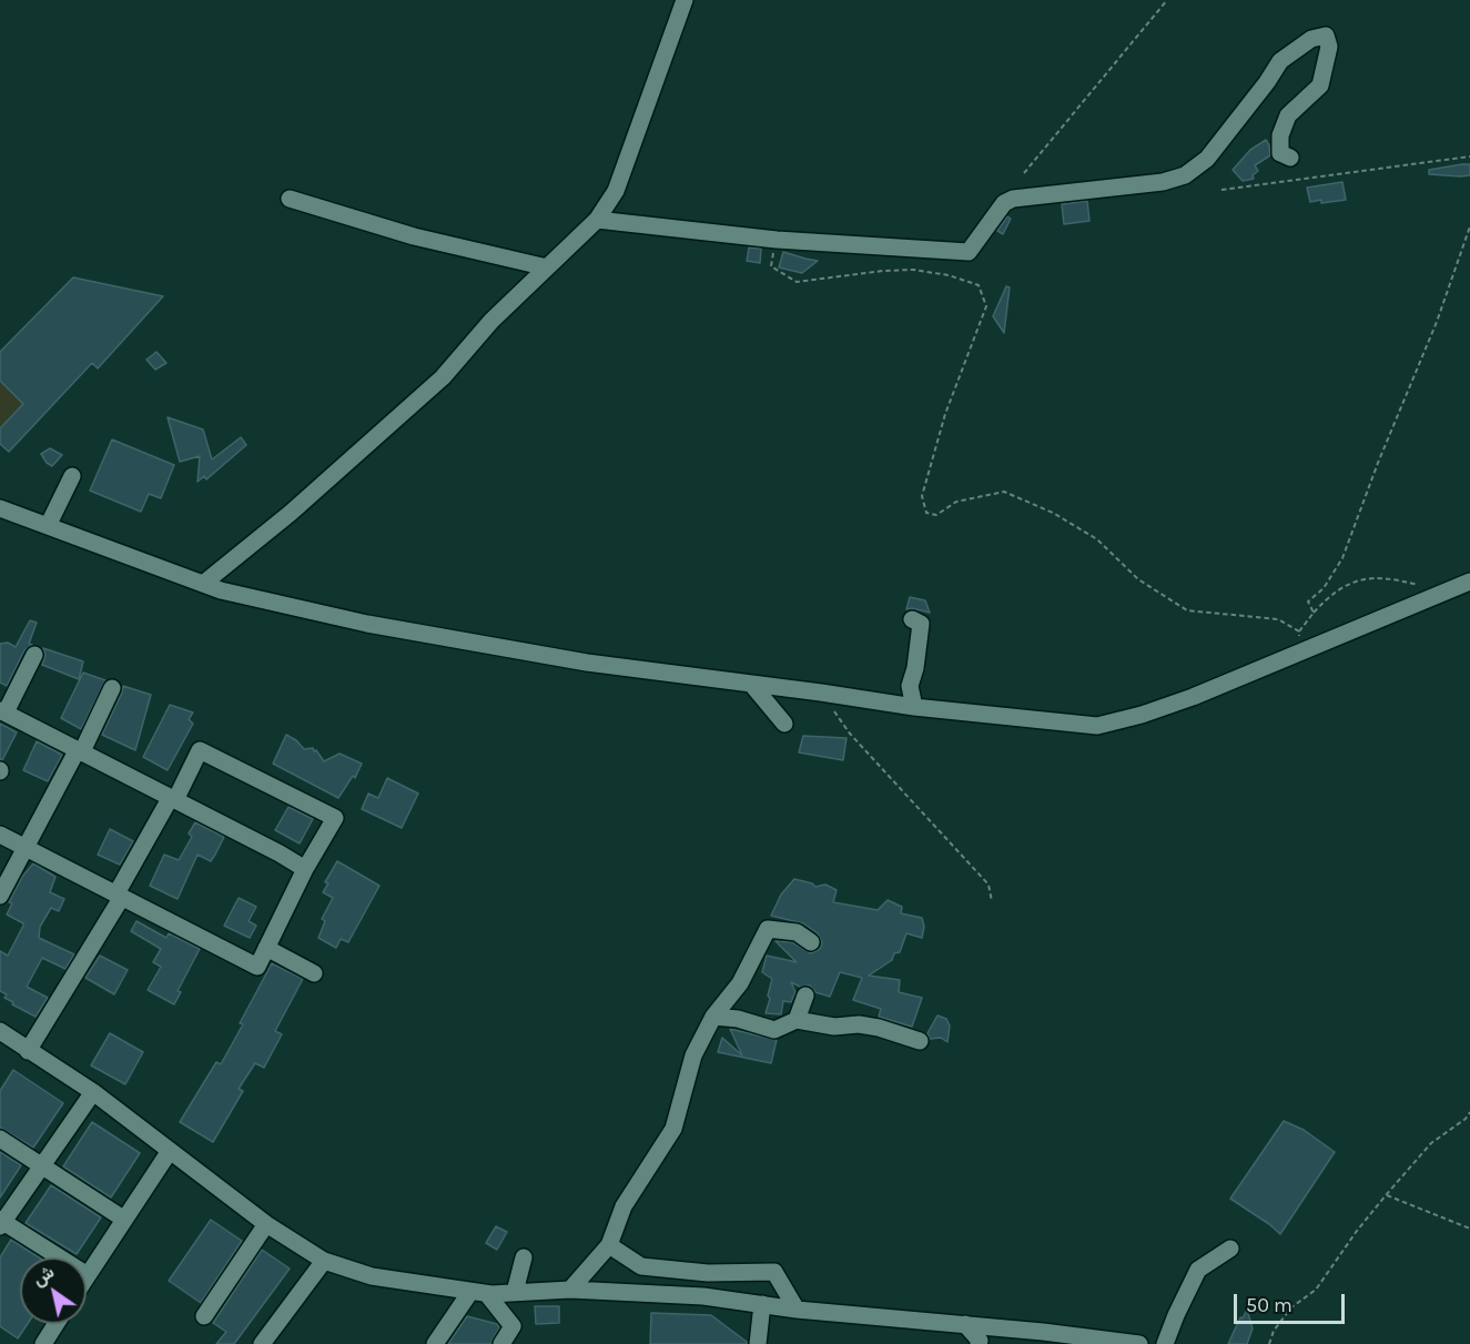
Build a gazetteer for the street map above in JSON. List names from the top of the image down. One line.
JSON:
{"scale_bar":"50 m","north":"top left"}
